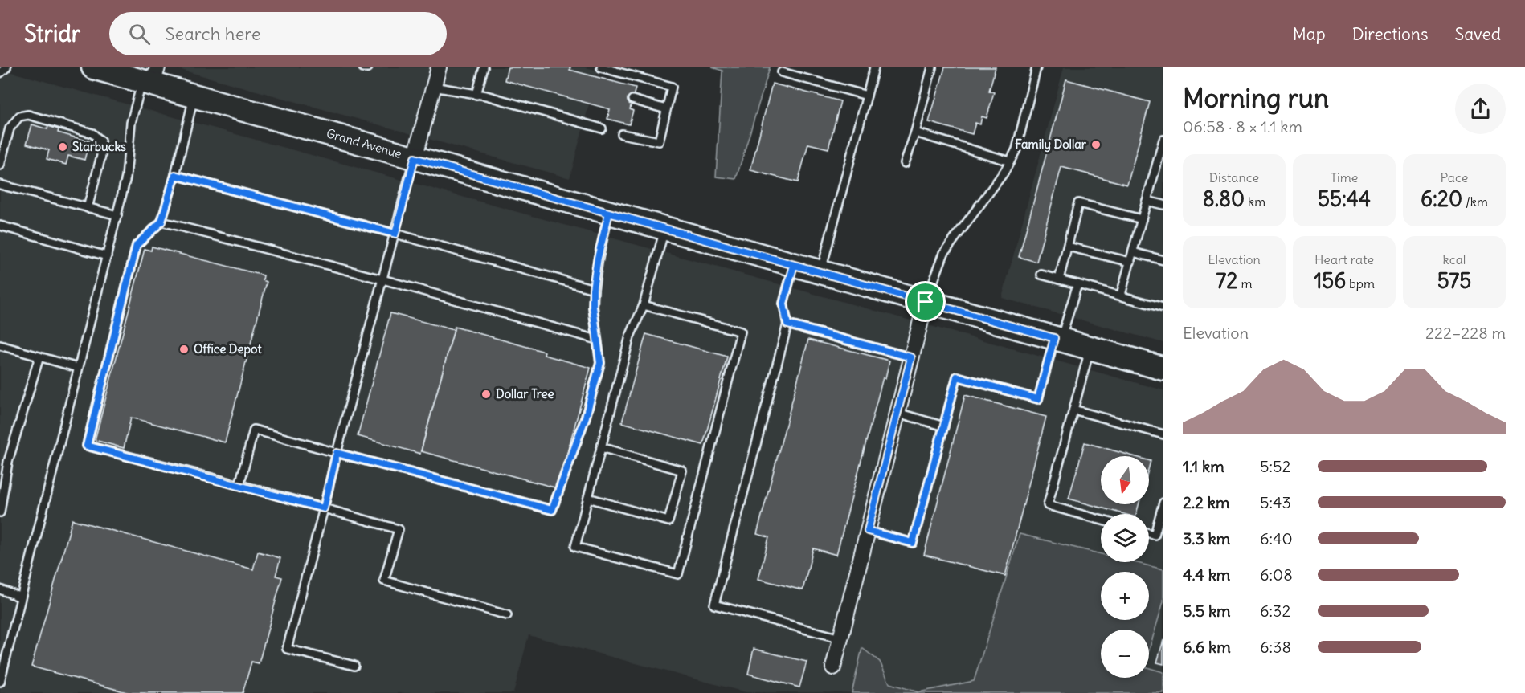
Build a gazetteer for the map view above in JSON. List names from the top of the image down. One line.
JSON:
{"streets":{"main road":["Grand Avenue"]},"places":["Family Dollar","Starbucks","Office Depot","Dollar Tree"],"north":"bottom","page":{"header":"Stridr","search":"Search here","nav":["Map","Directions","Saved"],"heading":["Morning run","06:58 · 8 × 1.1 km"],"stats":[["Distance","8.80 km"],["Time","55:44"],["Pace","6:20 /km"],["Elevation","72 m"],["Heart rate","156 bpm"],["kcal","575"]],"chart":["Elevation","222–228 m"],"list":[{"name":"1.1 km","note":"5:52"},{"name":"2.2 km","note":"5:43"},{"name":"3.3 km","note":"6:40"},{"name":"4.4 km","note":"6:08"},{"name":"5.5 km","note":"6:32"},{"name":"6.6 km","note":"6:38"}],"map_buttons":["+","−"]}}
